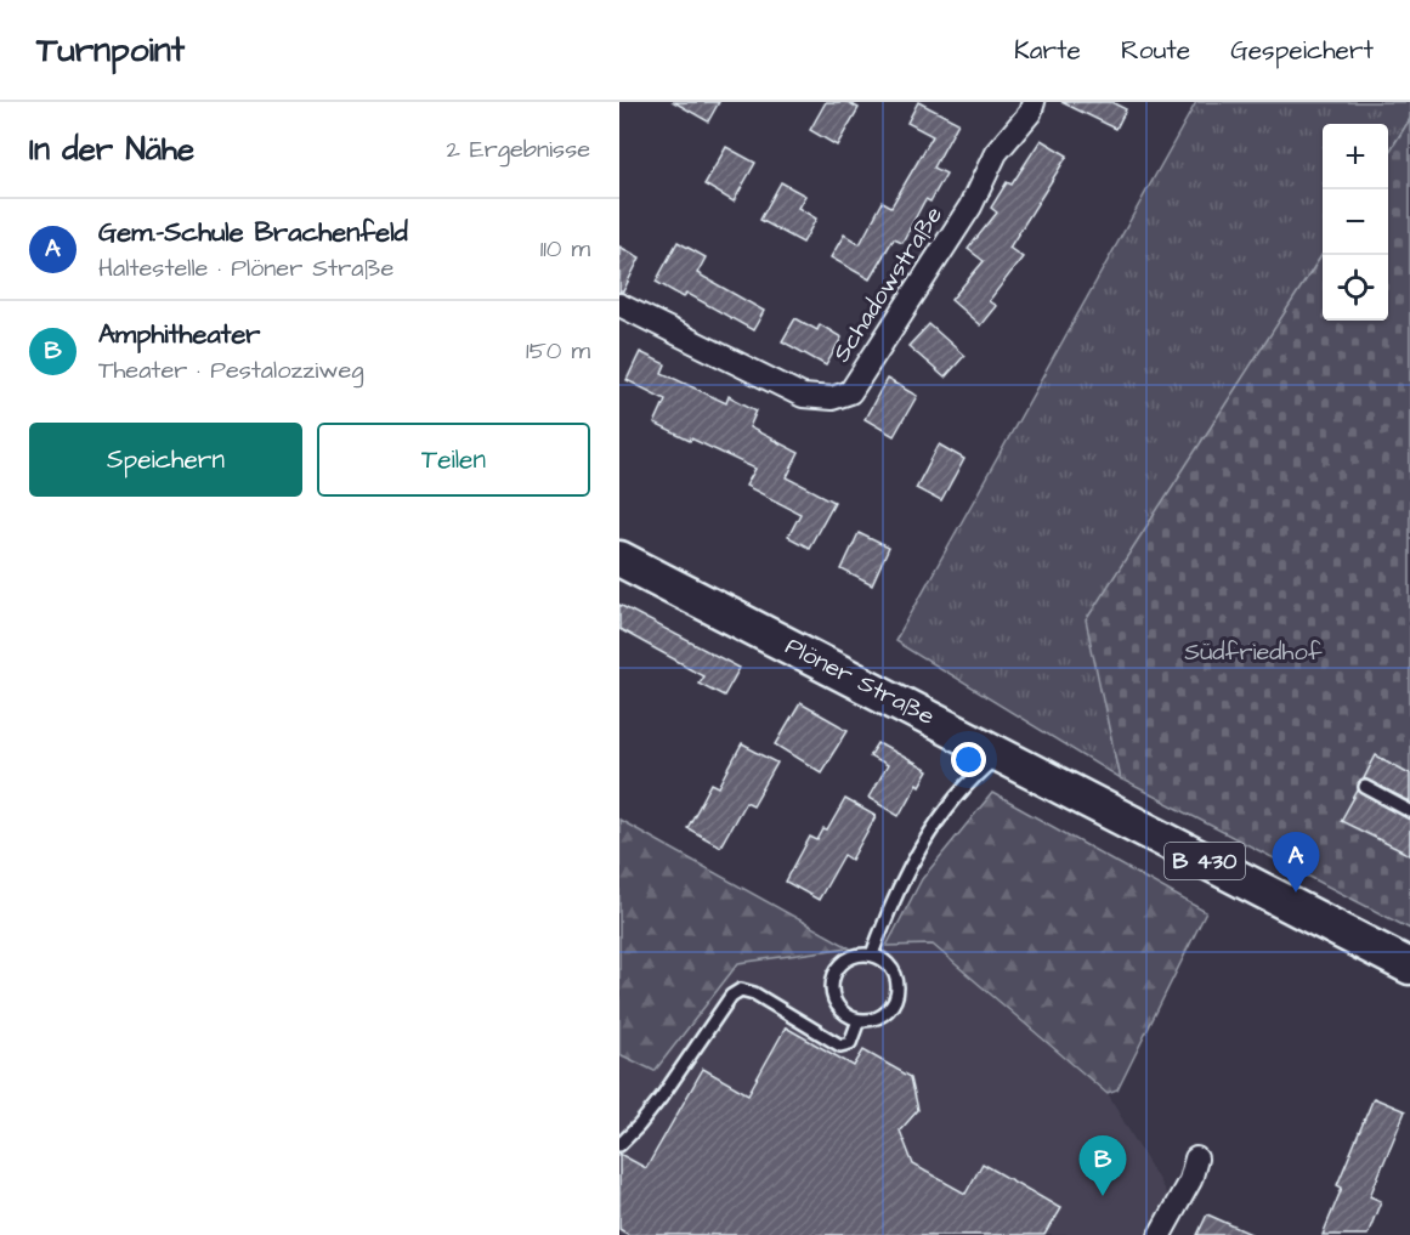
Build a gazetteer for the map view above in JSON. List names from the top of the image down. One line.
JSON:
{"streets":{"main road":["Plöner Straße","B 430"],"street":["Schadowstraße"]},"parks":["Südfriedhof"],"page":{"header":"Turnpoint","nav":["Karte","Route","Gespeichert"],"heading":["In der Nähe","2 Ergebnisse"],"map_buttons":["+","−"],"list":[{"mark":"A","name":"Gem.-Schule Brachenfeld","note":"Haltestelle · Plöner Straße","value":"110 m"},{"mark":"B","name":"Amphitheater","note":"Theater · Pestalozziweg","value":"150 m"}],"buttons":["Speichern","Teilen"],"pins":["A","B"]}}
